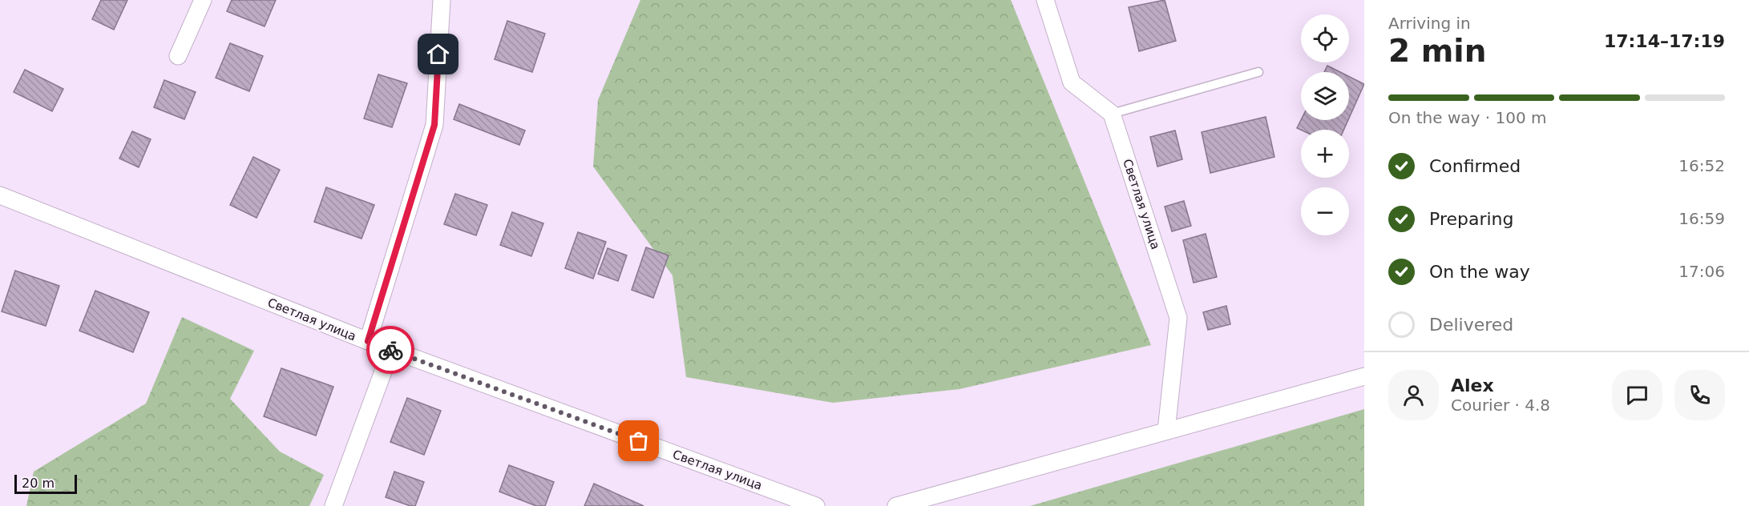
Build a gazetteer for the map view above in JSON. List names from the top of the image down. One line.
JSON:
{"streets":{"street":["Светлая улица"]},"scale_bar":"20 m","page":{"heading":["2 min","Arriving in","17:14–17:19"],"panel":["Alex","Courier · 4.8"],"map_buttons":["+","−"],"bar":"On the way · 100 m","list":[["Confirmed","16:52"],["Preparing","16:59"],["On the way","17:06"],"Delivered"],"scale":"20 m"}}
